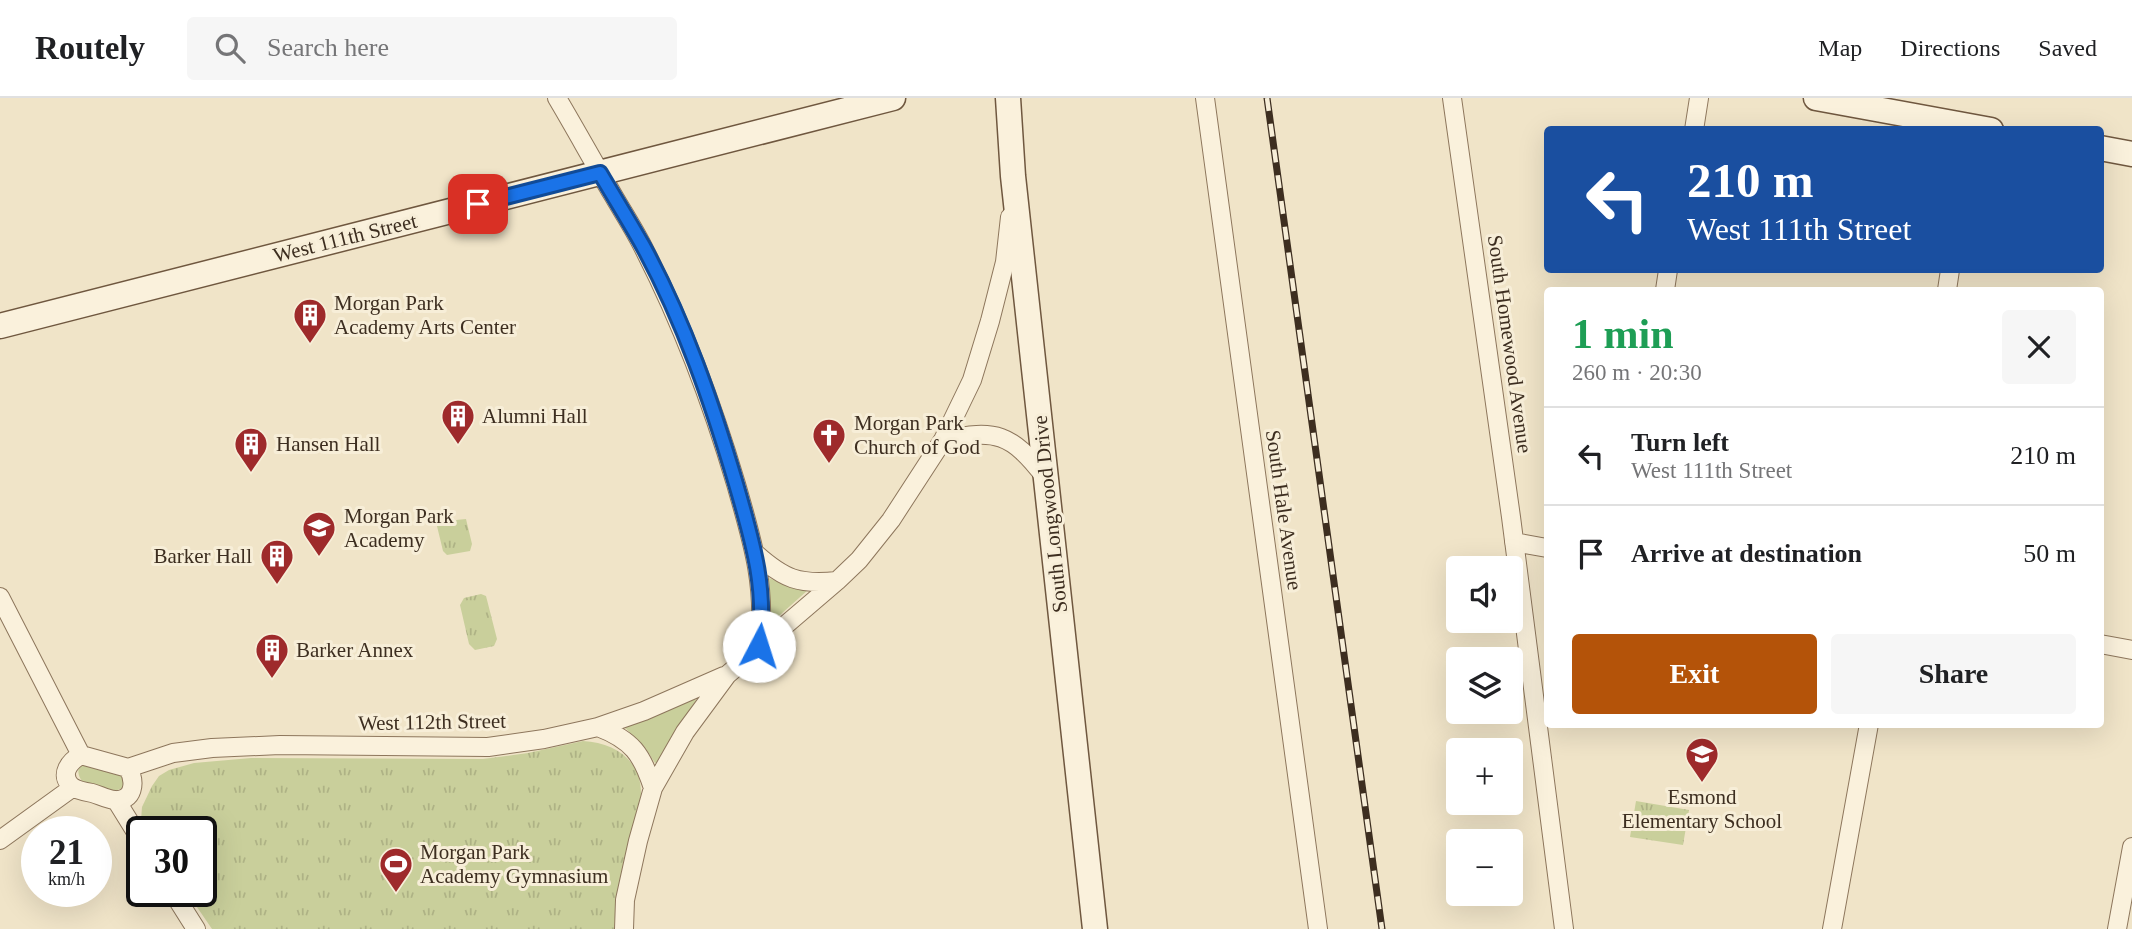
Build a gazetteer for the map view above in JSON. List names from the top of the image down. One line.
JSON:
{"streets":{"main road":["West 111th Street","South Longwood Drive"],"street":["South Homewood Avenue","South Hale Avenue","West 112th Street"]},"places":{"building":["Morgan Park Academy Arts Center","Alumni Hall","Hansen Hall","Barker Hall","Barker Annex"],"church":["Morgan Park Church of God"],"school or university":["Morgan Park Academy","Esmond Elementary School"],"sports":["Morgan Park Academy Gymnasium"]},"page":{"header":"Routely","search":"Search here","nav":["Map","Directions","Saved"],"turn":["210 m","West 111th Street"],"heading":["1 min","260 m · 20:30"],"list":[{"name":"Turn left","note":"West 111th Street","value":"210 m"},{"name":"Arrive at destination","value":"50 m"}],"map_buttons":["+","−"],"buttons":["Exit","Share"],"speed":"21 km/h","limit":"30"}}
